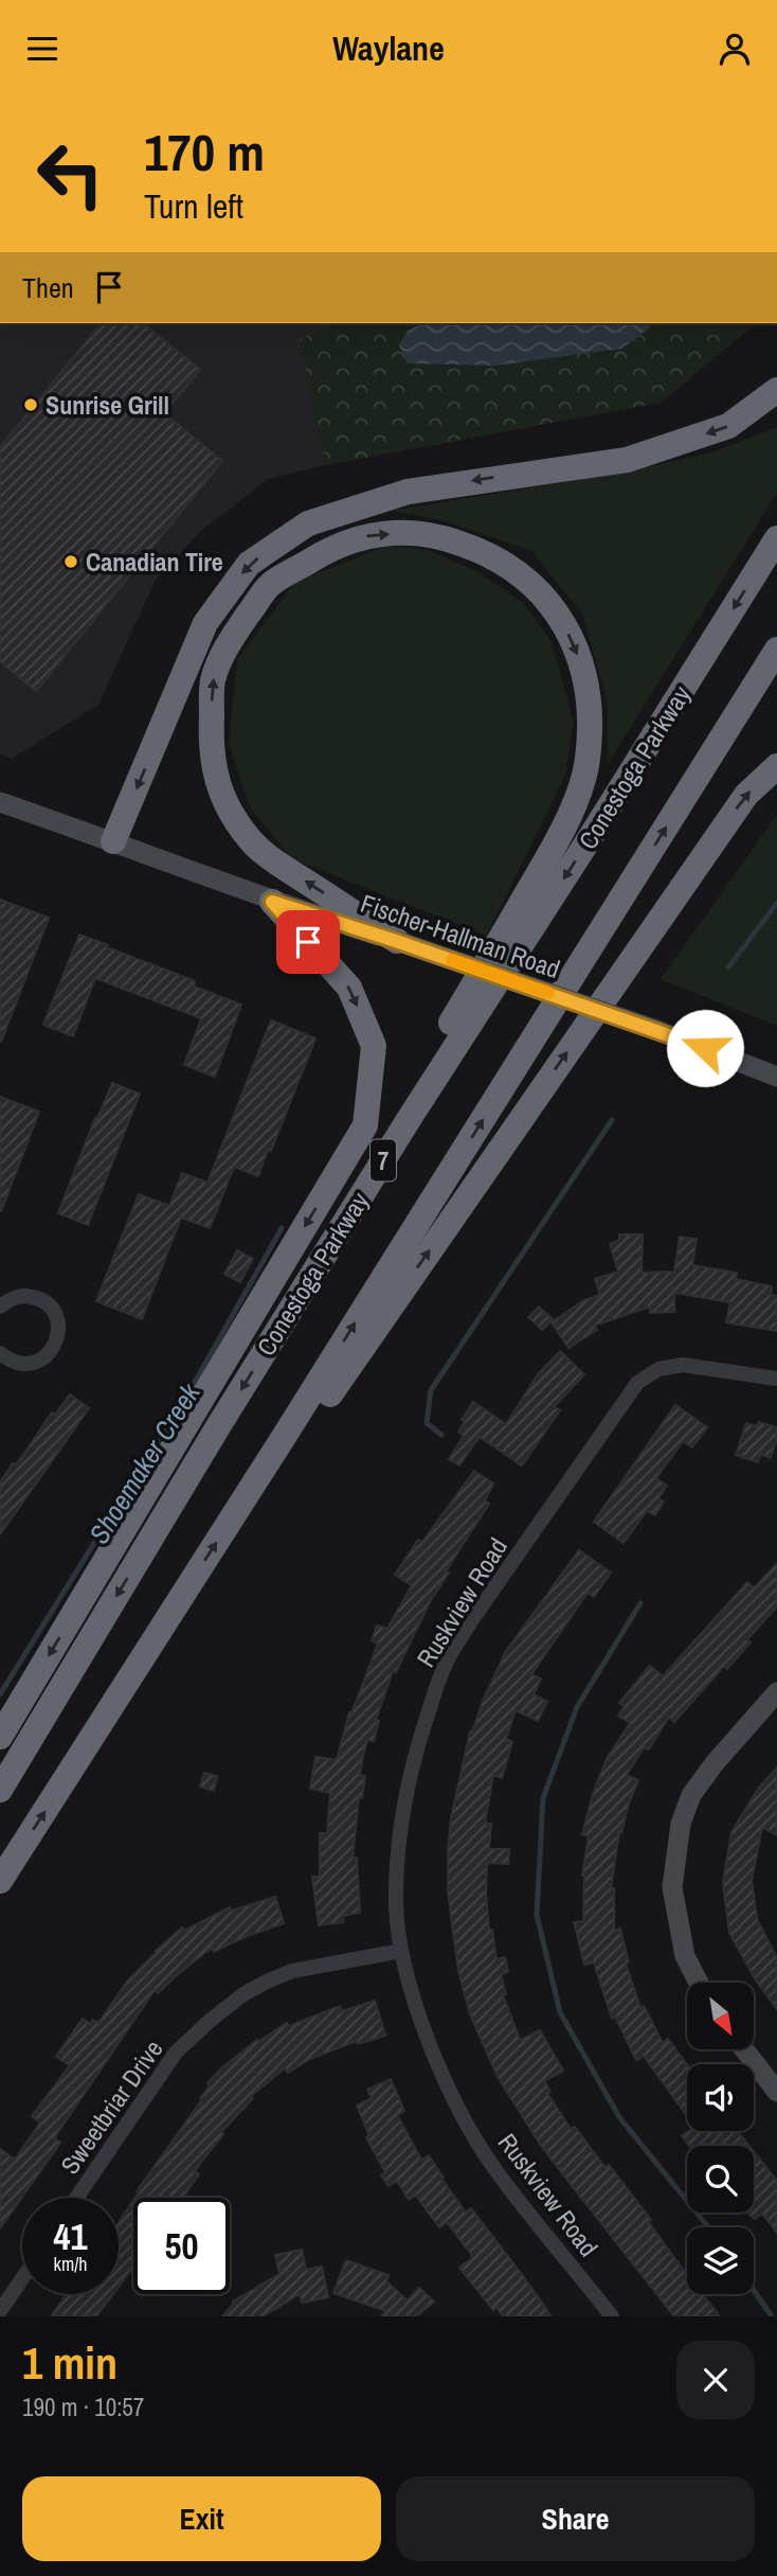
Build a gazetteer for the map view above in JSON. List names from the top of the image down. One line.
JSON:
{"streets":{"highway":["Conestoga Parkway","7"],"main road":["Fischer-Hallman Road"],"street":["Ruskview Road","Sweetbriar Drive"]},"crossings":[["Ruskview Road","Sweetbriar Drive"]],"water":["Shoemaker Creek"],"places":["Sunrise Grill","Canadian Tire"],"north":"bottom right","page":{"header":"Waylane","turn":["170 m","Turn left"],"then":"Then","speed":"41 km/h","limit":"50","heading":["1 min","190 m · 10:57"],"buttons":["Exit","Share"]}}
